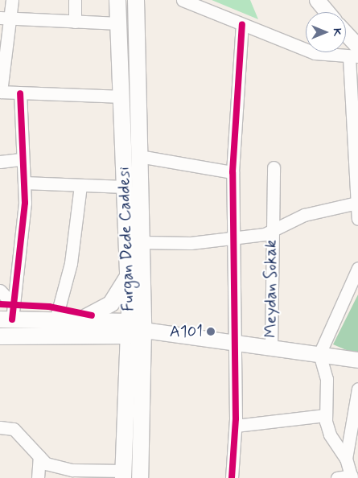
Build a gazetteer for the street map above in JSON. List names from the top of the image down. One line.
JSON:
{"streets":{"main road":["Furgan Dede Caddesi"],"street":["Meydan Sokak"]},"places":["A101"],"north":"right"}
